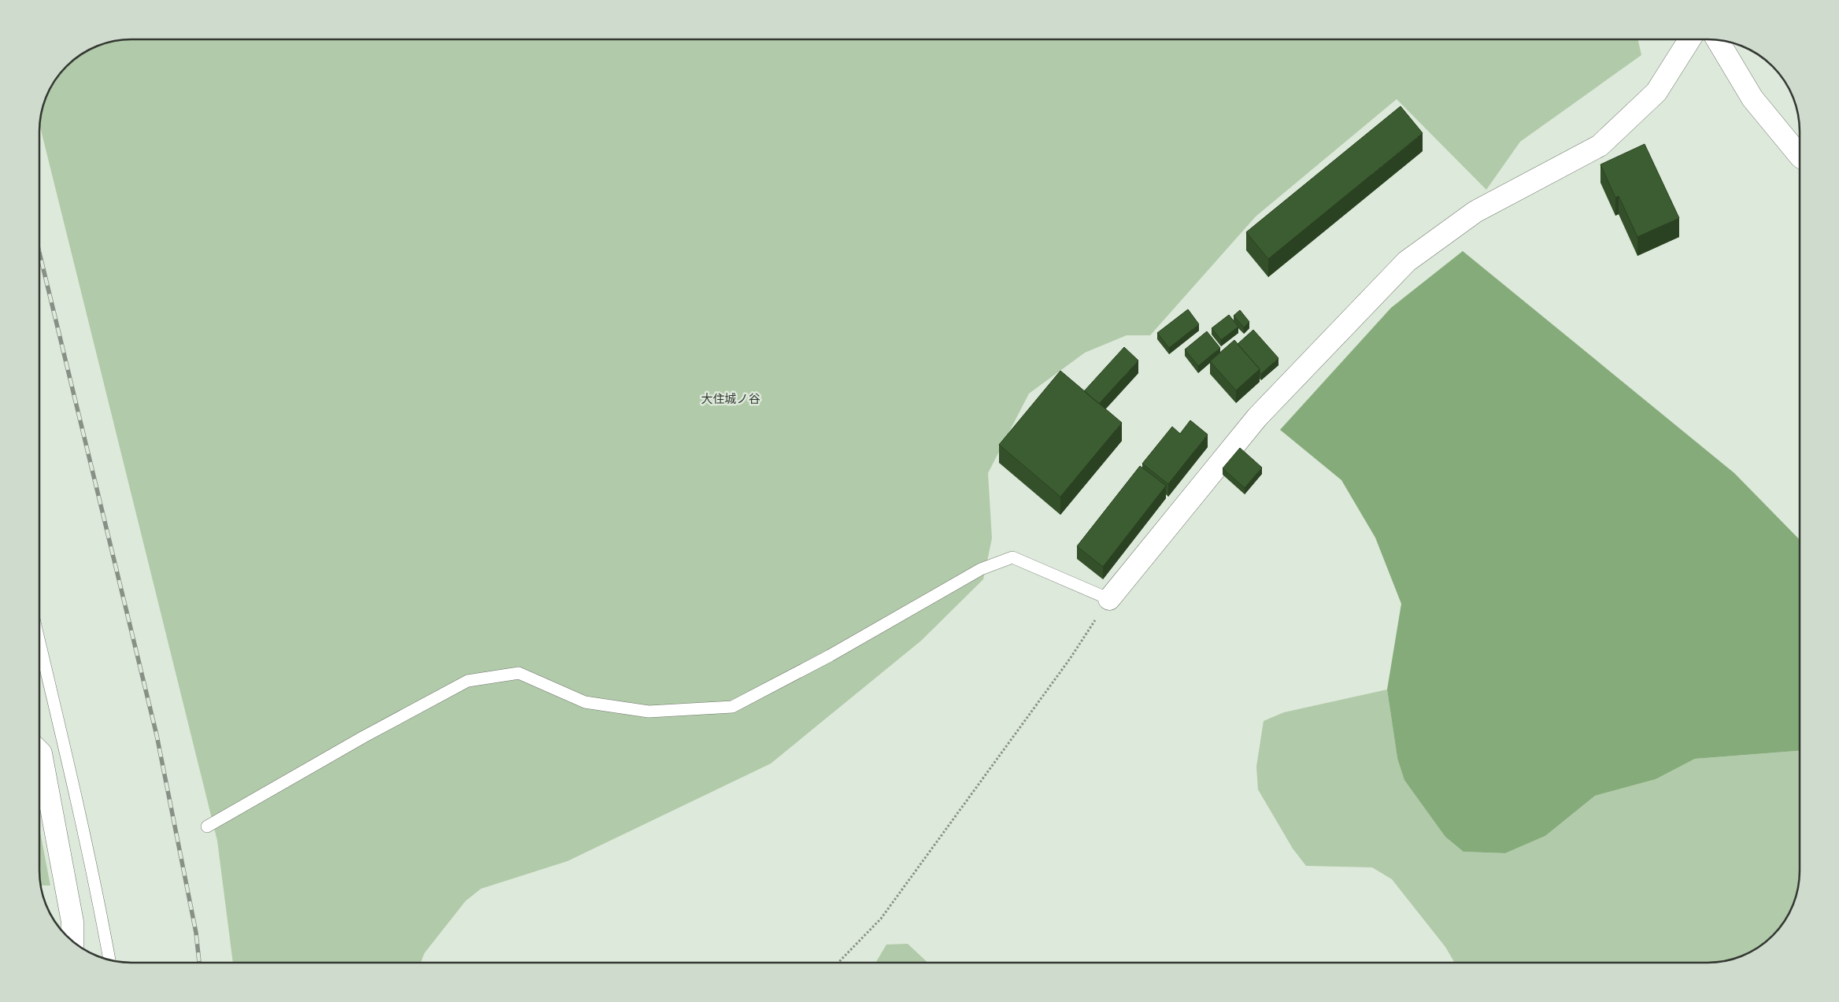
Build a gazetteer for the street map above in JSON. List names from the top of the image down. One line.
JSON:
{"districts":["大住城ノ谷"]}
